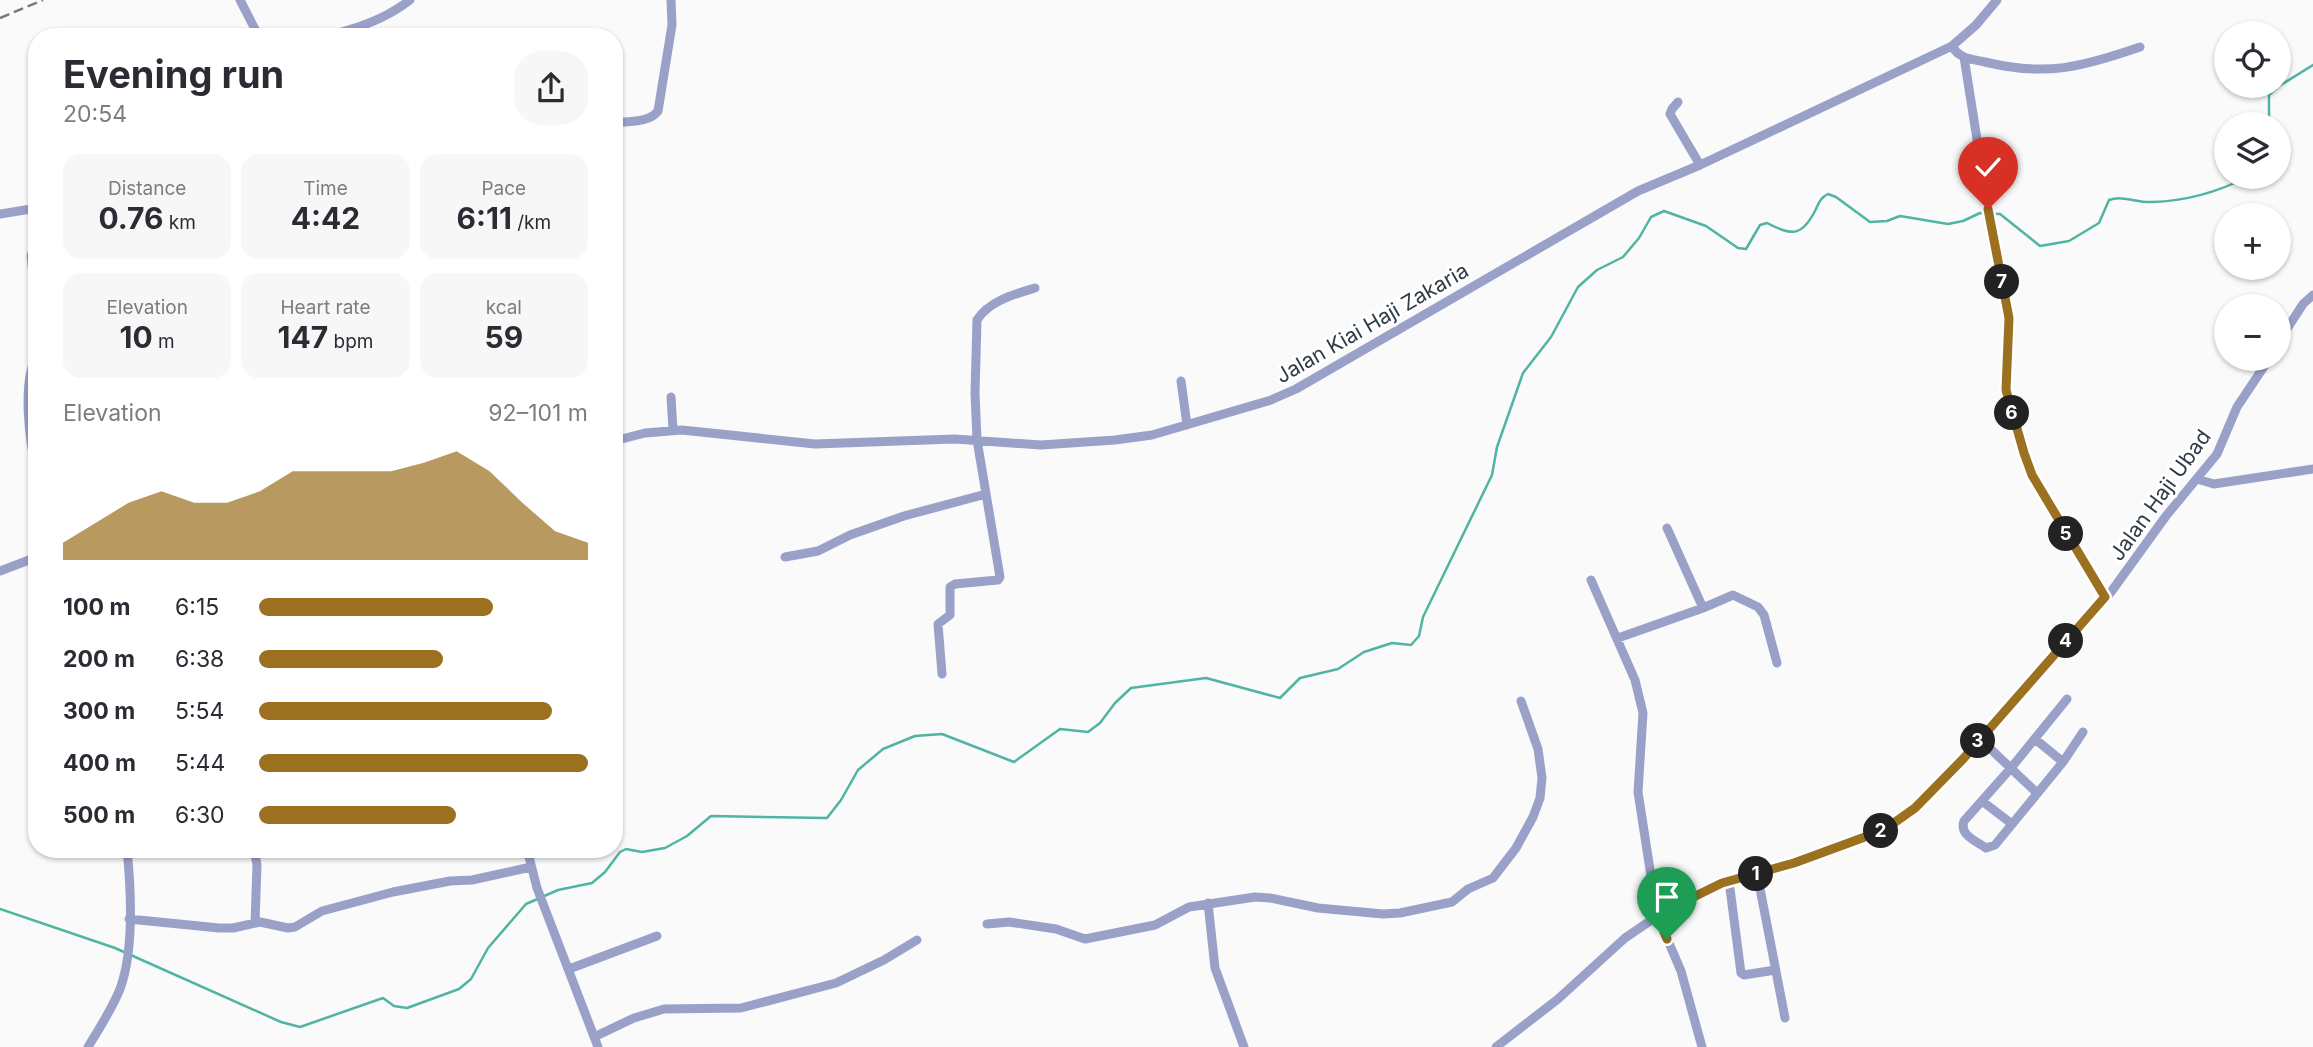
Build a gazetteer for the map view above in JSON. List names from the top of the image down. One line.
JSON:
{"streets":{"street":["Jalan Kiai Haji Zakaria","Jalan Haji Ubad"]},"page":{"map_buttons":["+","−"],"heading":["Evening run","20:54"],"stats":[["Distance","0.76 km"],["Time","4:42"],["Pace","6:11 /km"],["Elevation","10 m"],["Heart rate","147 bpm"],["kcal","59"]],"pins":["7","6","5","4","3","2","1"],"chart":["Elevation","92–101 m"],"list":[{"name":"100 m","note":"6:15"},{"name":"200 m","note":"6:38"},{"name":"300 m","note":"5:54"},{"name":"400 m","note":"5:44"},{"name":"500 m","note":"6:30"}]}}
